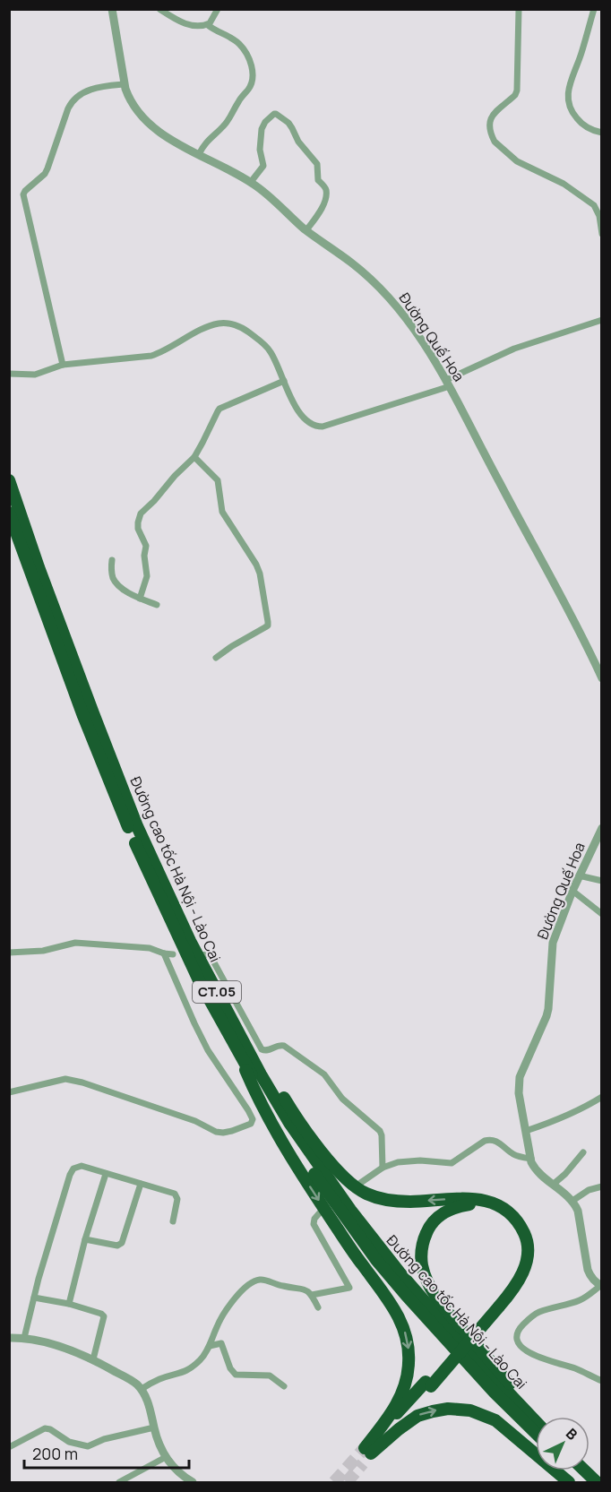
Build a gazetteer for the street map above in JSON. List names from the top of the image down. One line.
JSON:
{"streets":{"highway":["Đường cao tốc Hà Nội - Lào Cai","CT.05"],"street":["Đường Quế Hoa"]},"scale_bar":"200 m","north":"top right"}
